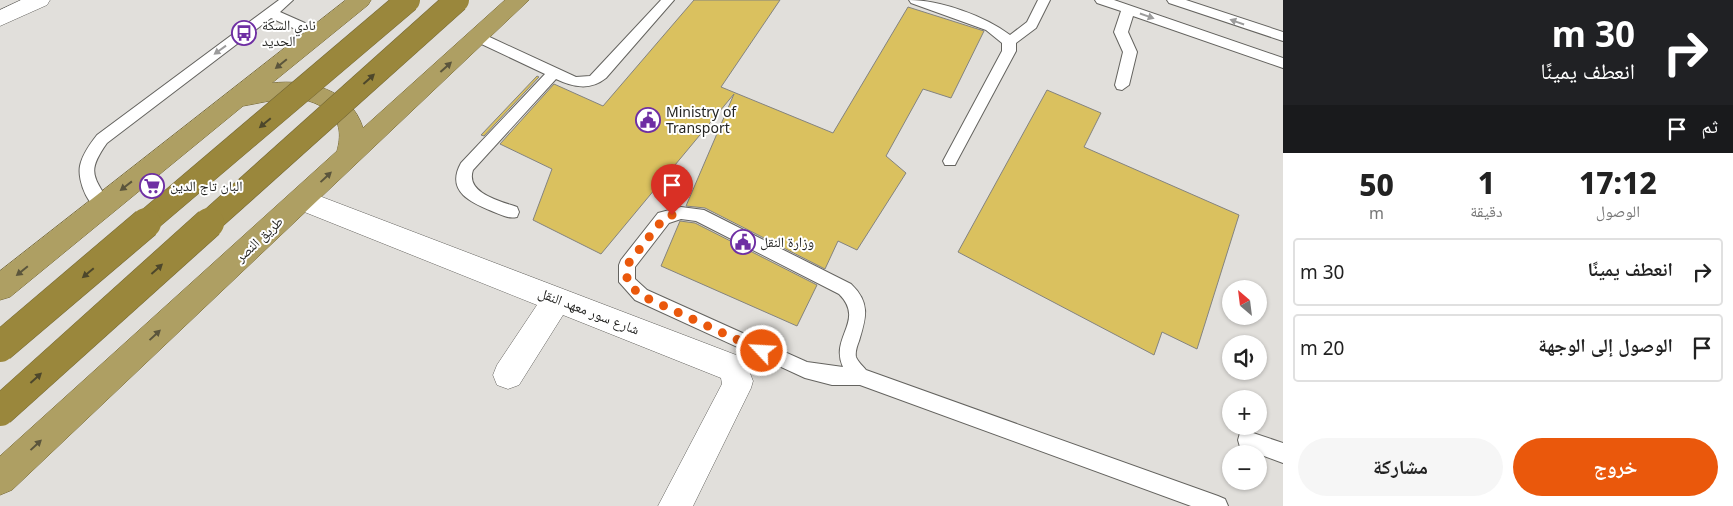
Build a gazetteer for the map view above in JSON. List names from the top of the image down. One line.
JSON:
{"streets":{"highway":["طريق النصر"],"street":["شارع سور معهد النقل"]},"crossings":[["طريق النصر","شارع سور معهد النقل"]],"places":{"bus stop":["نادي السكة الحديد"],"public building":["Ministry of Transport","وزارة النقل"],"supermarket":["البان تاج الدين"]},"north":"top left","page":{"turn":["30 m","انعطف يمينًا"],"then":"ثم","eta":["17:12","الوصول","1","دقيقة","50","m"],"list":[{"name":"انعطف يمينًا","value":"30 m"},{"name":"الوصول إلى الوجهة","value":"20 m"}],"map_buttons":["+","−"],"buttons":["خروج","مشاركة"]}}
